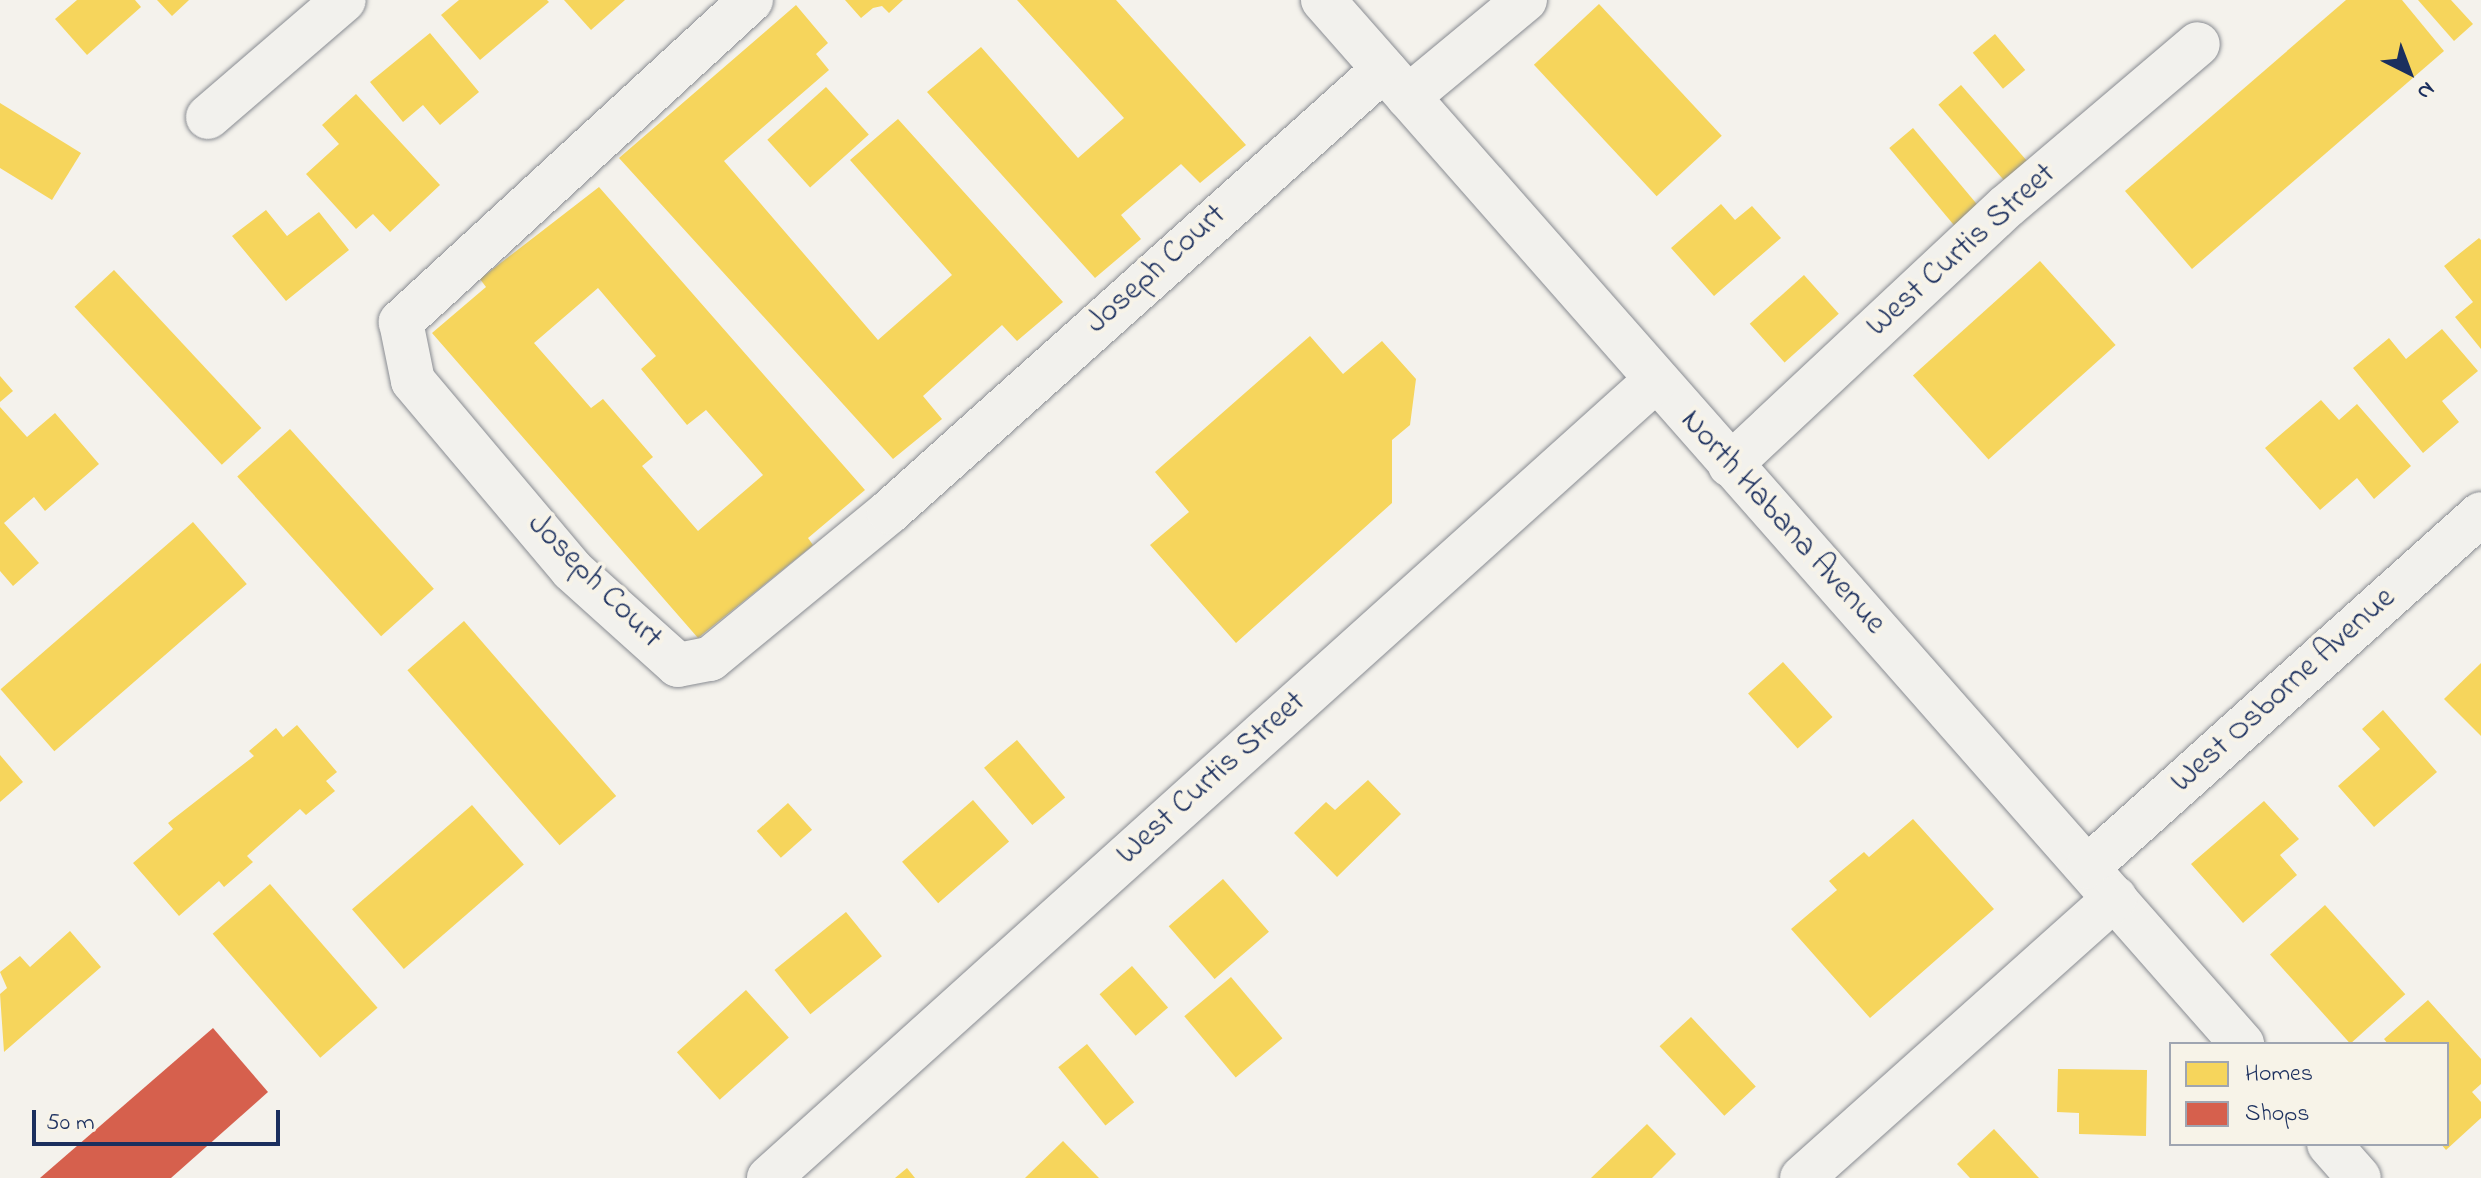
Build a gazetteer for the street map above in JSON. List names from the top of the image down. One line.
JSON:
{"streets":{"street":["West Curtis Street","Joseph Court","North Habana Avenue","West Osborne Avenue"]},"crossings":[["West Curtis Street","North Habana Avenue"],["Joseph Court","North Habana Avenue"],["North Habana Avenue","West Osborne Avenue"]],"legend":["Homes","Shops"],"scale_bar":"50 m","north":"bottom right"}
